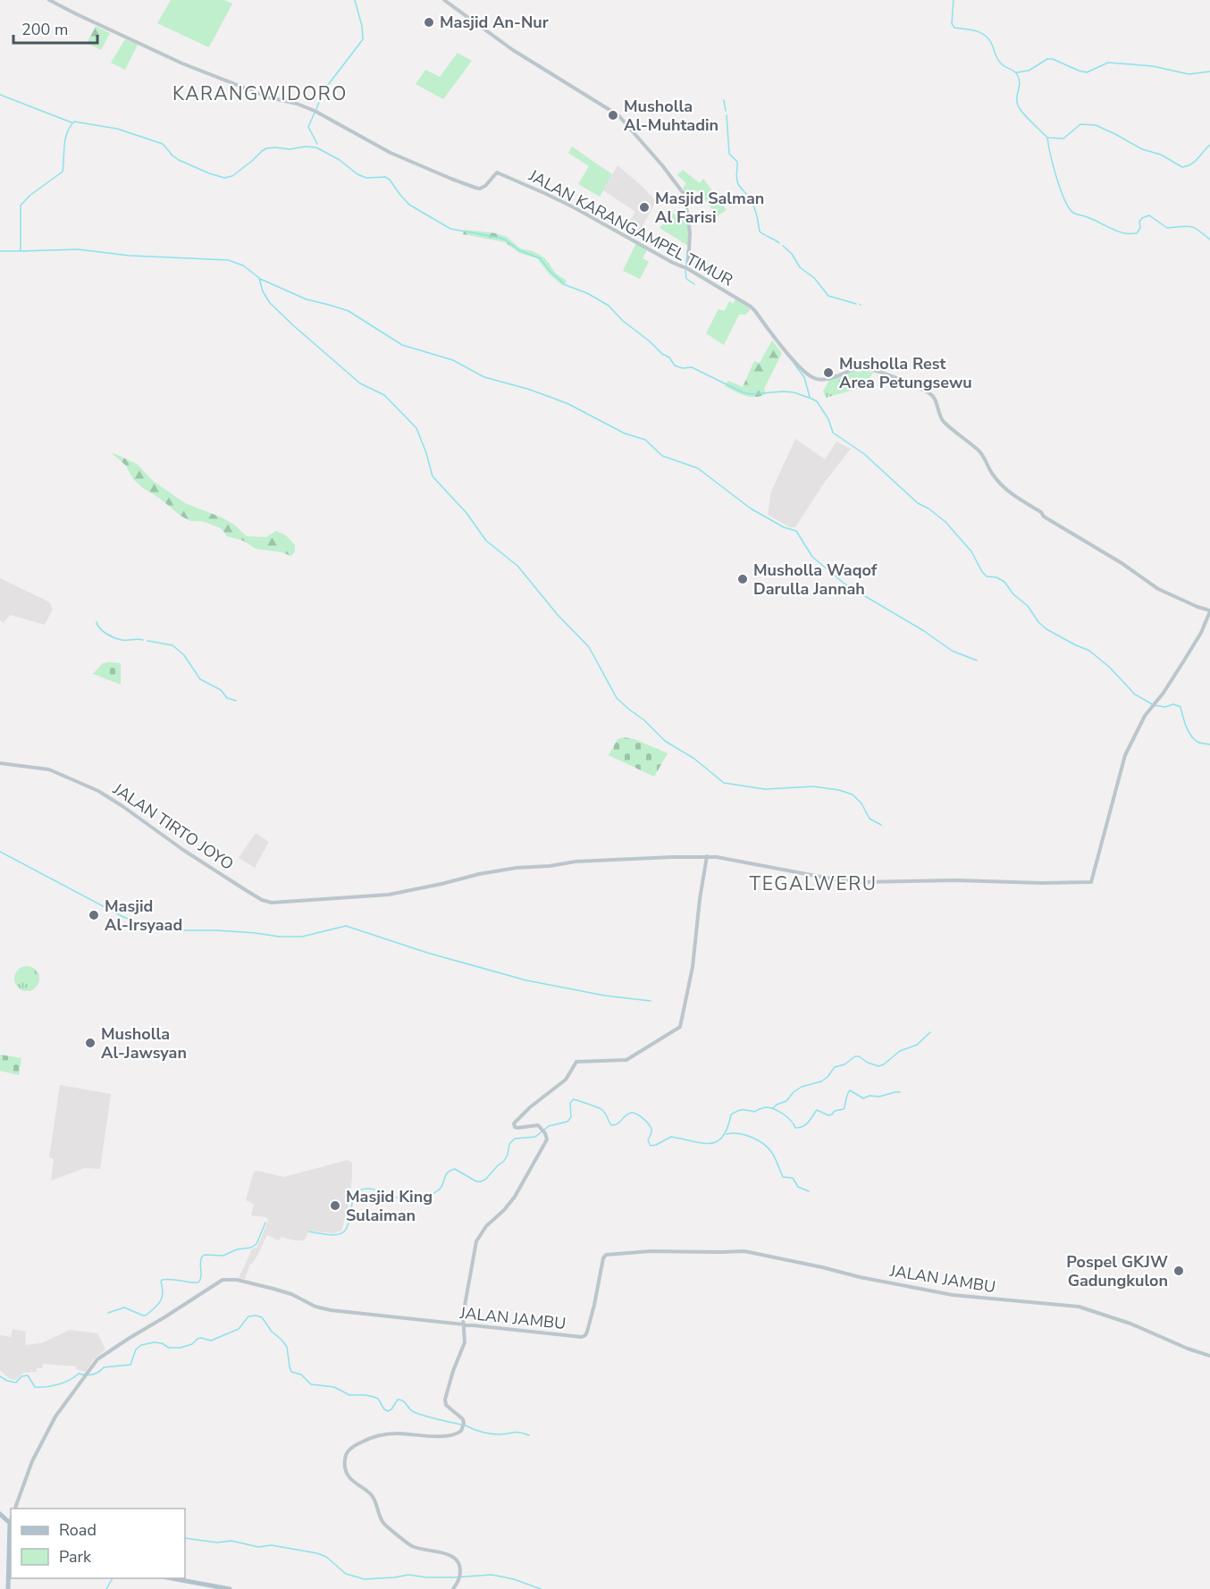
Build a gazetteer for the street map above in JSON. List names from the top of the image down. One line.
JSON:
{"streets":{"street":["JALAN KARANGAMPEL TIMUR","JALAN TIRTO JOYO","JALAN JAMBU"]},"crossings":[["JALAN KARANGAMPEL TIMUR","JALAN TIRTO JOYO"]],"districts":["KARANGWIDORO","TEGALWERU"],"places":["Masjid An-Nur","Musholla Al-Muhtadin","Masjid Salman Al Farisi","Musholla Rest Area Petungsewu","Musholla Waqof Darulla Jannah","Masjid Al-Irsyaad","Musholla Al-Jawsyan","Masjid King Sulaiman","Pospel GKJW Gadungkulon"],"legend":["Road","Park"],"scale_bar":"200 m"}
